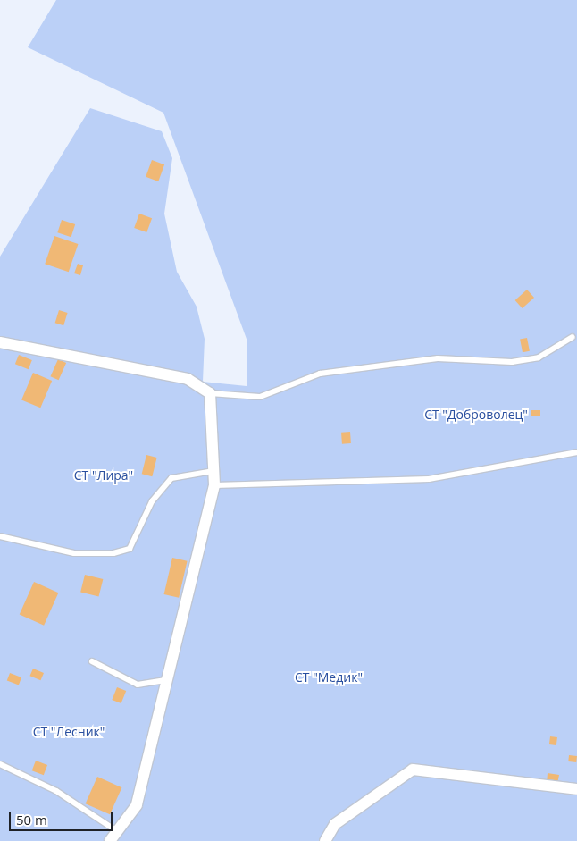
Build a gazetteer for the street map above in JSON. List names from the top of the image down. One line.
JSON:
{"parks":["СТ \"Доброволец\"","СТ \"Лира\"","СТ \"Медик\"","СТ \"Лесник\""],"scale_bar":"50 m"}
